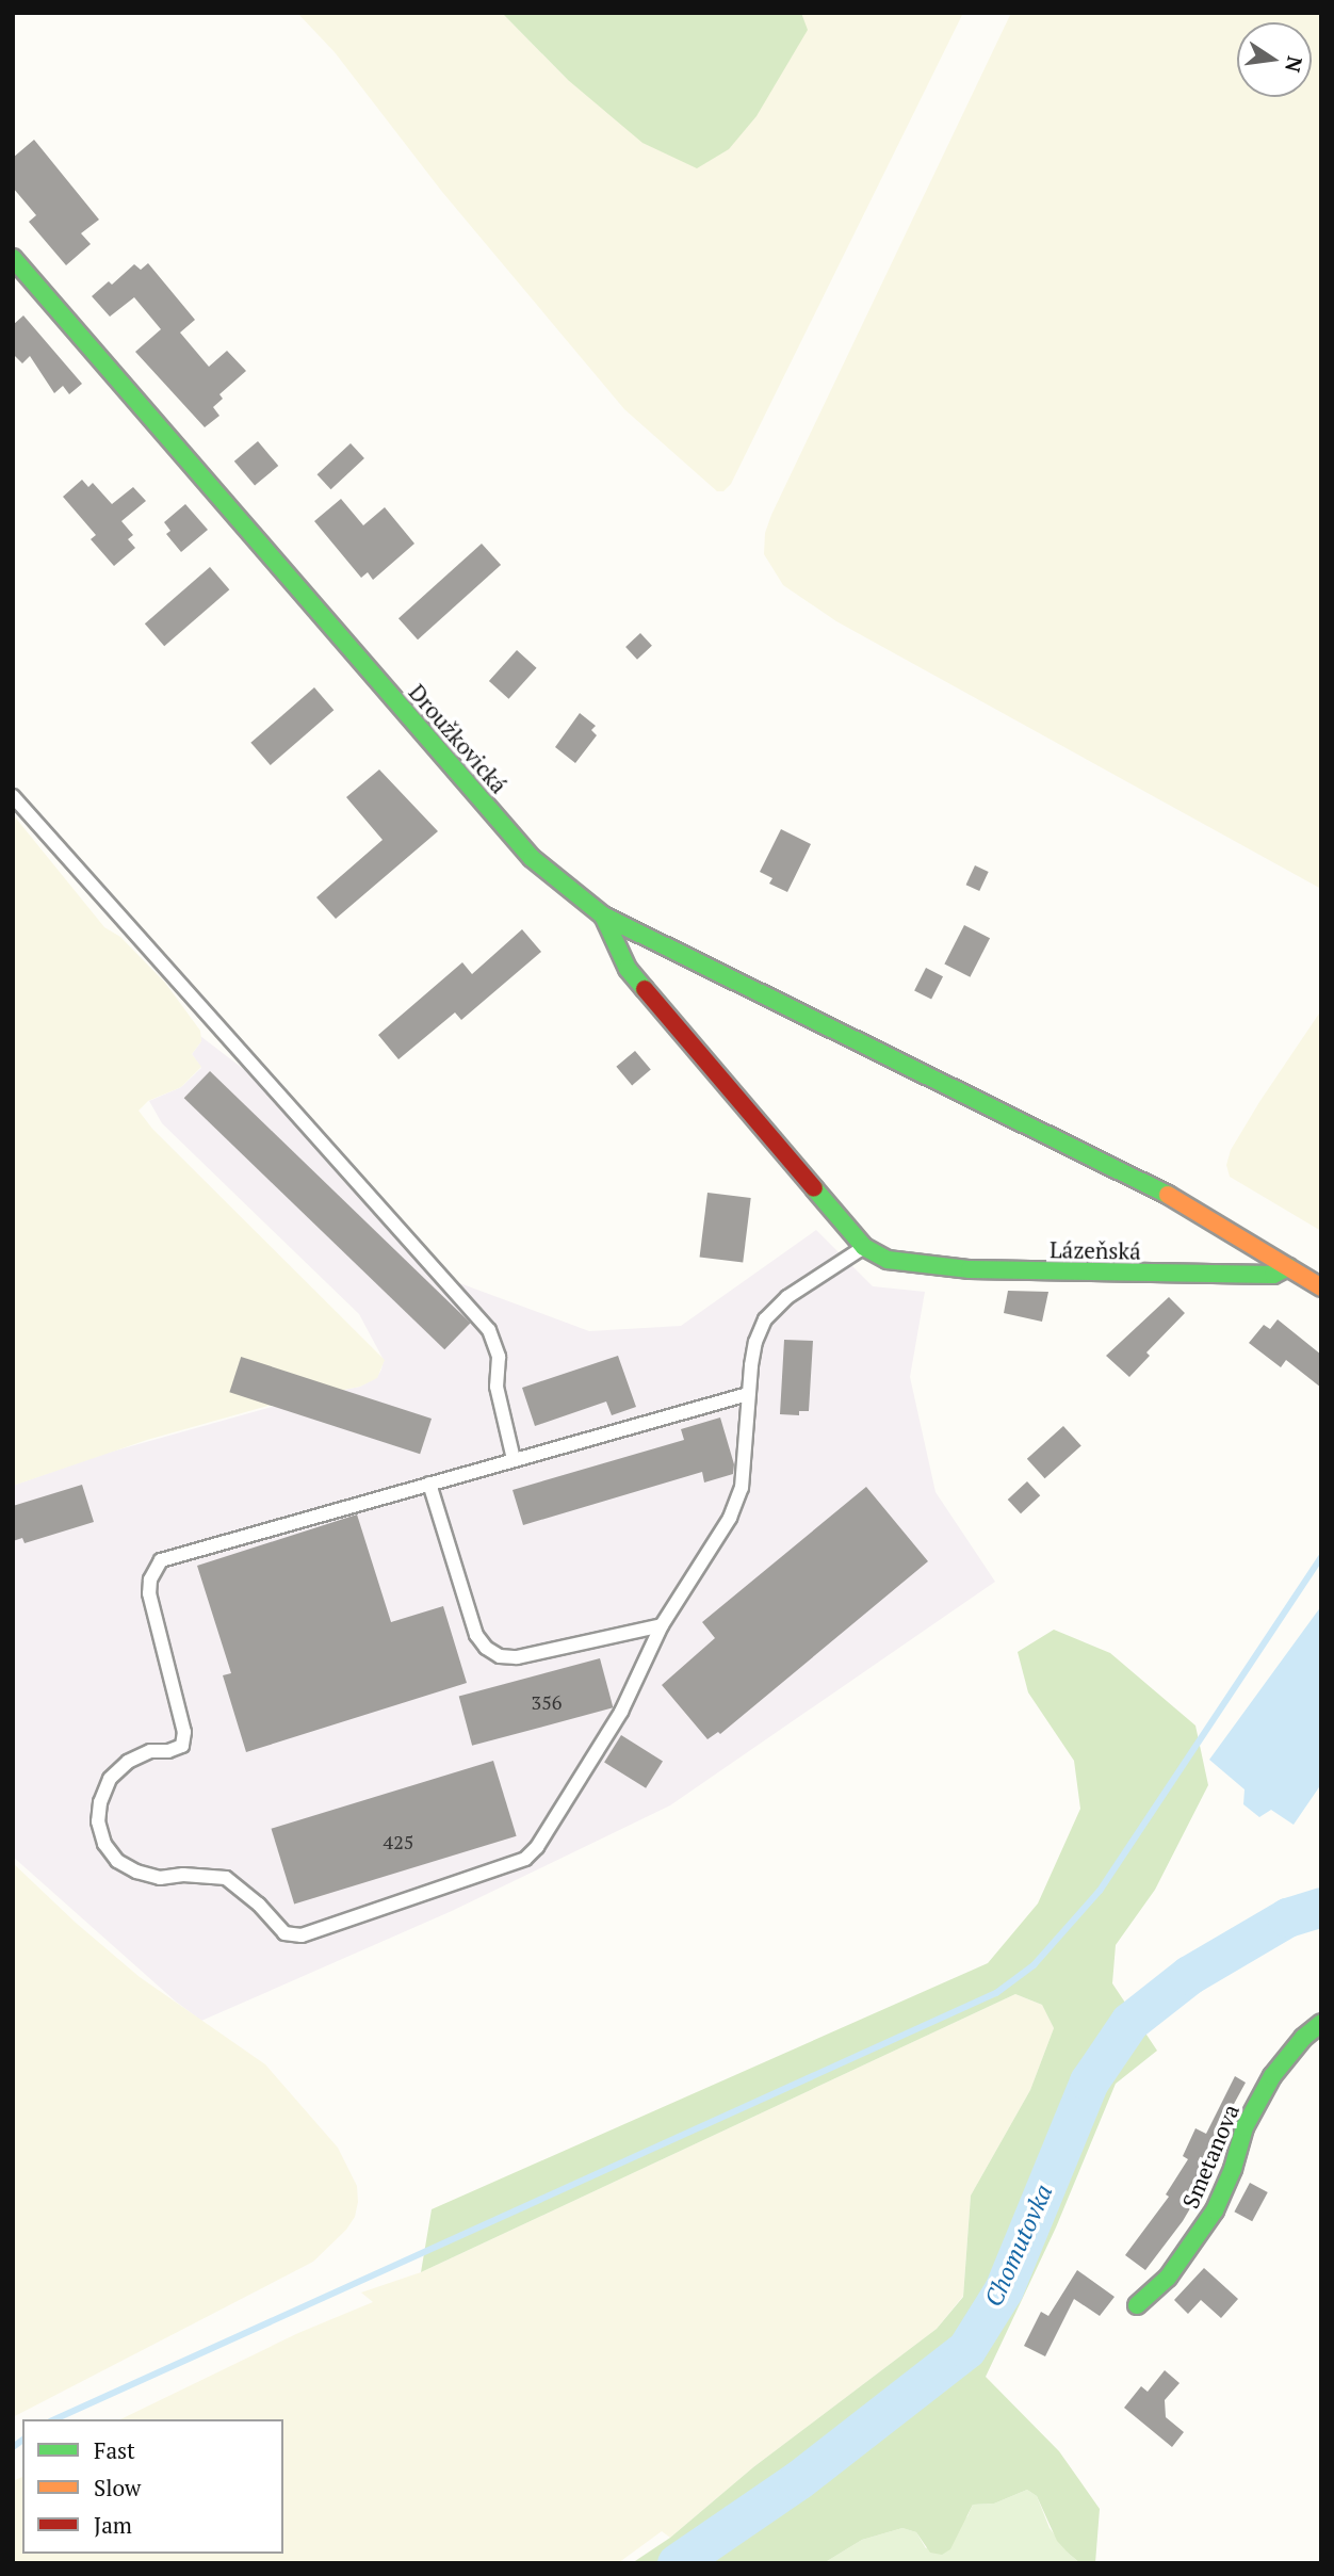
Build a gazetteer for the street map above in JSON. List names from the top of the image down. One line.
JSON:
{"streets":{"street":["Droužkovická","Lázeňská","Smetanova"]},"crossings":[["Droužkovická","Lázeňská"]],"water":["Chomutovka"],"house_numbers":["356","425"],"legend":["Fast","Slow","Jam"],"north":"right"}
